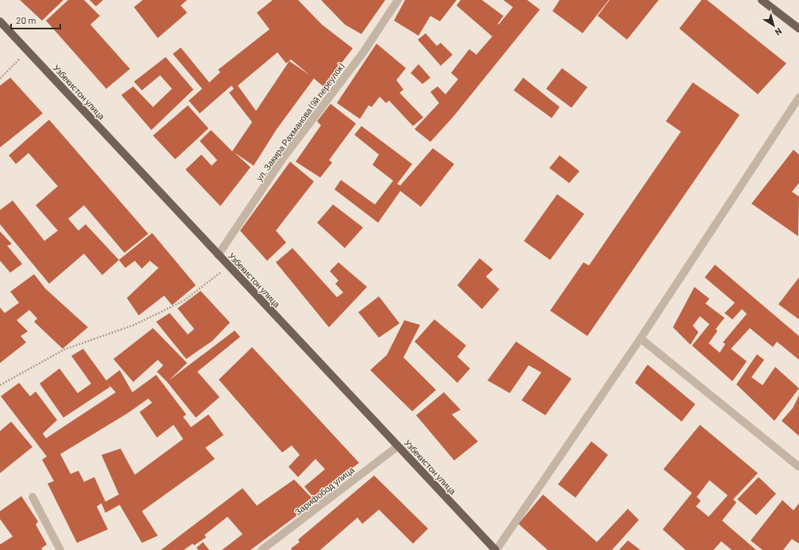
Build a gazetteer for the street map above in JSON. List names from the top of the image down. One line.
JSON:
{"streets":{"main road":["Узбекистон улица"],"street":["ул. Закира Рахманова (9й переулок)","Зарифобод улица"]},"crossings":[["Узбекистон улица","ул. Закира Рахманова (9й переулок)"],["Узбекистон улица","Зарифобод улица"]],"scale_bar":"20 m","north":"bottom right"}
